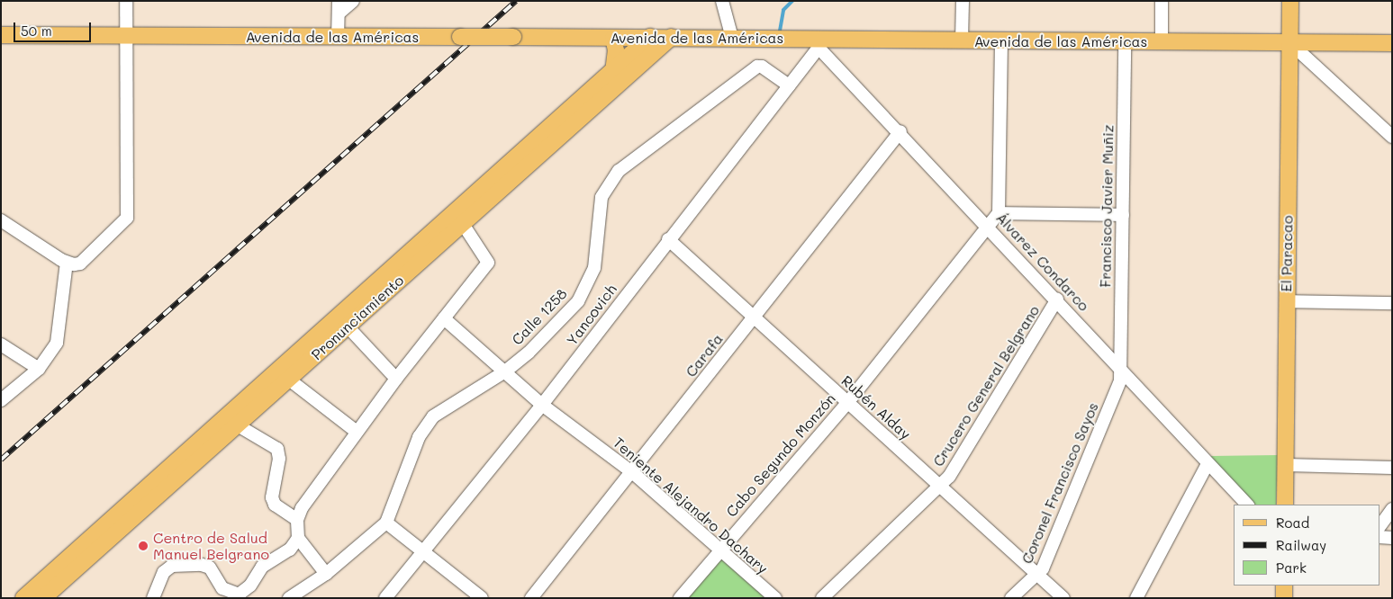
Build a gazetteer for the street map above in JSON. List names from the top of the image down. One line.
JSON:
{"streets":{"main road":["Avenida de las Américas","El Paracao","Pronunciamiento"],"street":["Francisco Javier Muñiz","Álvarez Condarco","Yancovich","Calle 1258","Carafa","Crucero General Belgrano","Rubén Alday","Cabo Segundo Monzón","Coronel Francisco Sayos","Teniente Alejandro Dachary"]},"crossings":[["Avenida de las Américas","Francisco Javier Muñiz"],["Avenida de las Américas","El Paracao"],["Avenida de las Américas","Álvarez Condarco"],["Avenida de las Américas","Yancovich"],["Avenida de las Américas","Pronunciamiento"],["Francisco Javier Muñiz","Álvarez Condarco"],["Francisco Javier Muñiz","Coronel Francisco Sayos"],["Álvarez Condarco","Yancovich"],["Álvarez Condarco","Carafa"],["Álvarez Condarco","Crucero General Belgrano"],["Álvarez Condarco","Cabo Segundo Monzón"],["Álvarez Condarco","Coronel Francisco Sayos"],["Yancovich","Calle 1258"],["Yancovich","Rubén Alday"],["Yancovich","Teniente Alejandro Dachary"],["Calle 1258","Teniente Alejandro Dachary"],["Carafa","Rubén Alday"],["Carafa","Teniente Alejandro Dachary"],["Crucero General Belgrano","Rubén Alday"],["Rubén Alday","Cabo Segundo Monzón"],["Rubén Alday","Coronel Francisco Sayos"],["Cabo Segundo Monzón","Teniente Alejandro Dachary"]],"places":["Centro de Salud Manuel Belgrano"],"legend":["Road","Railway","Park"],"scale_bar":"50 m"}
